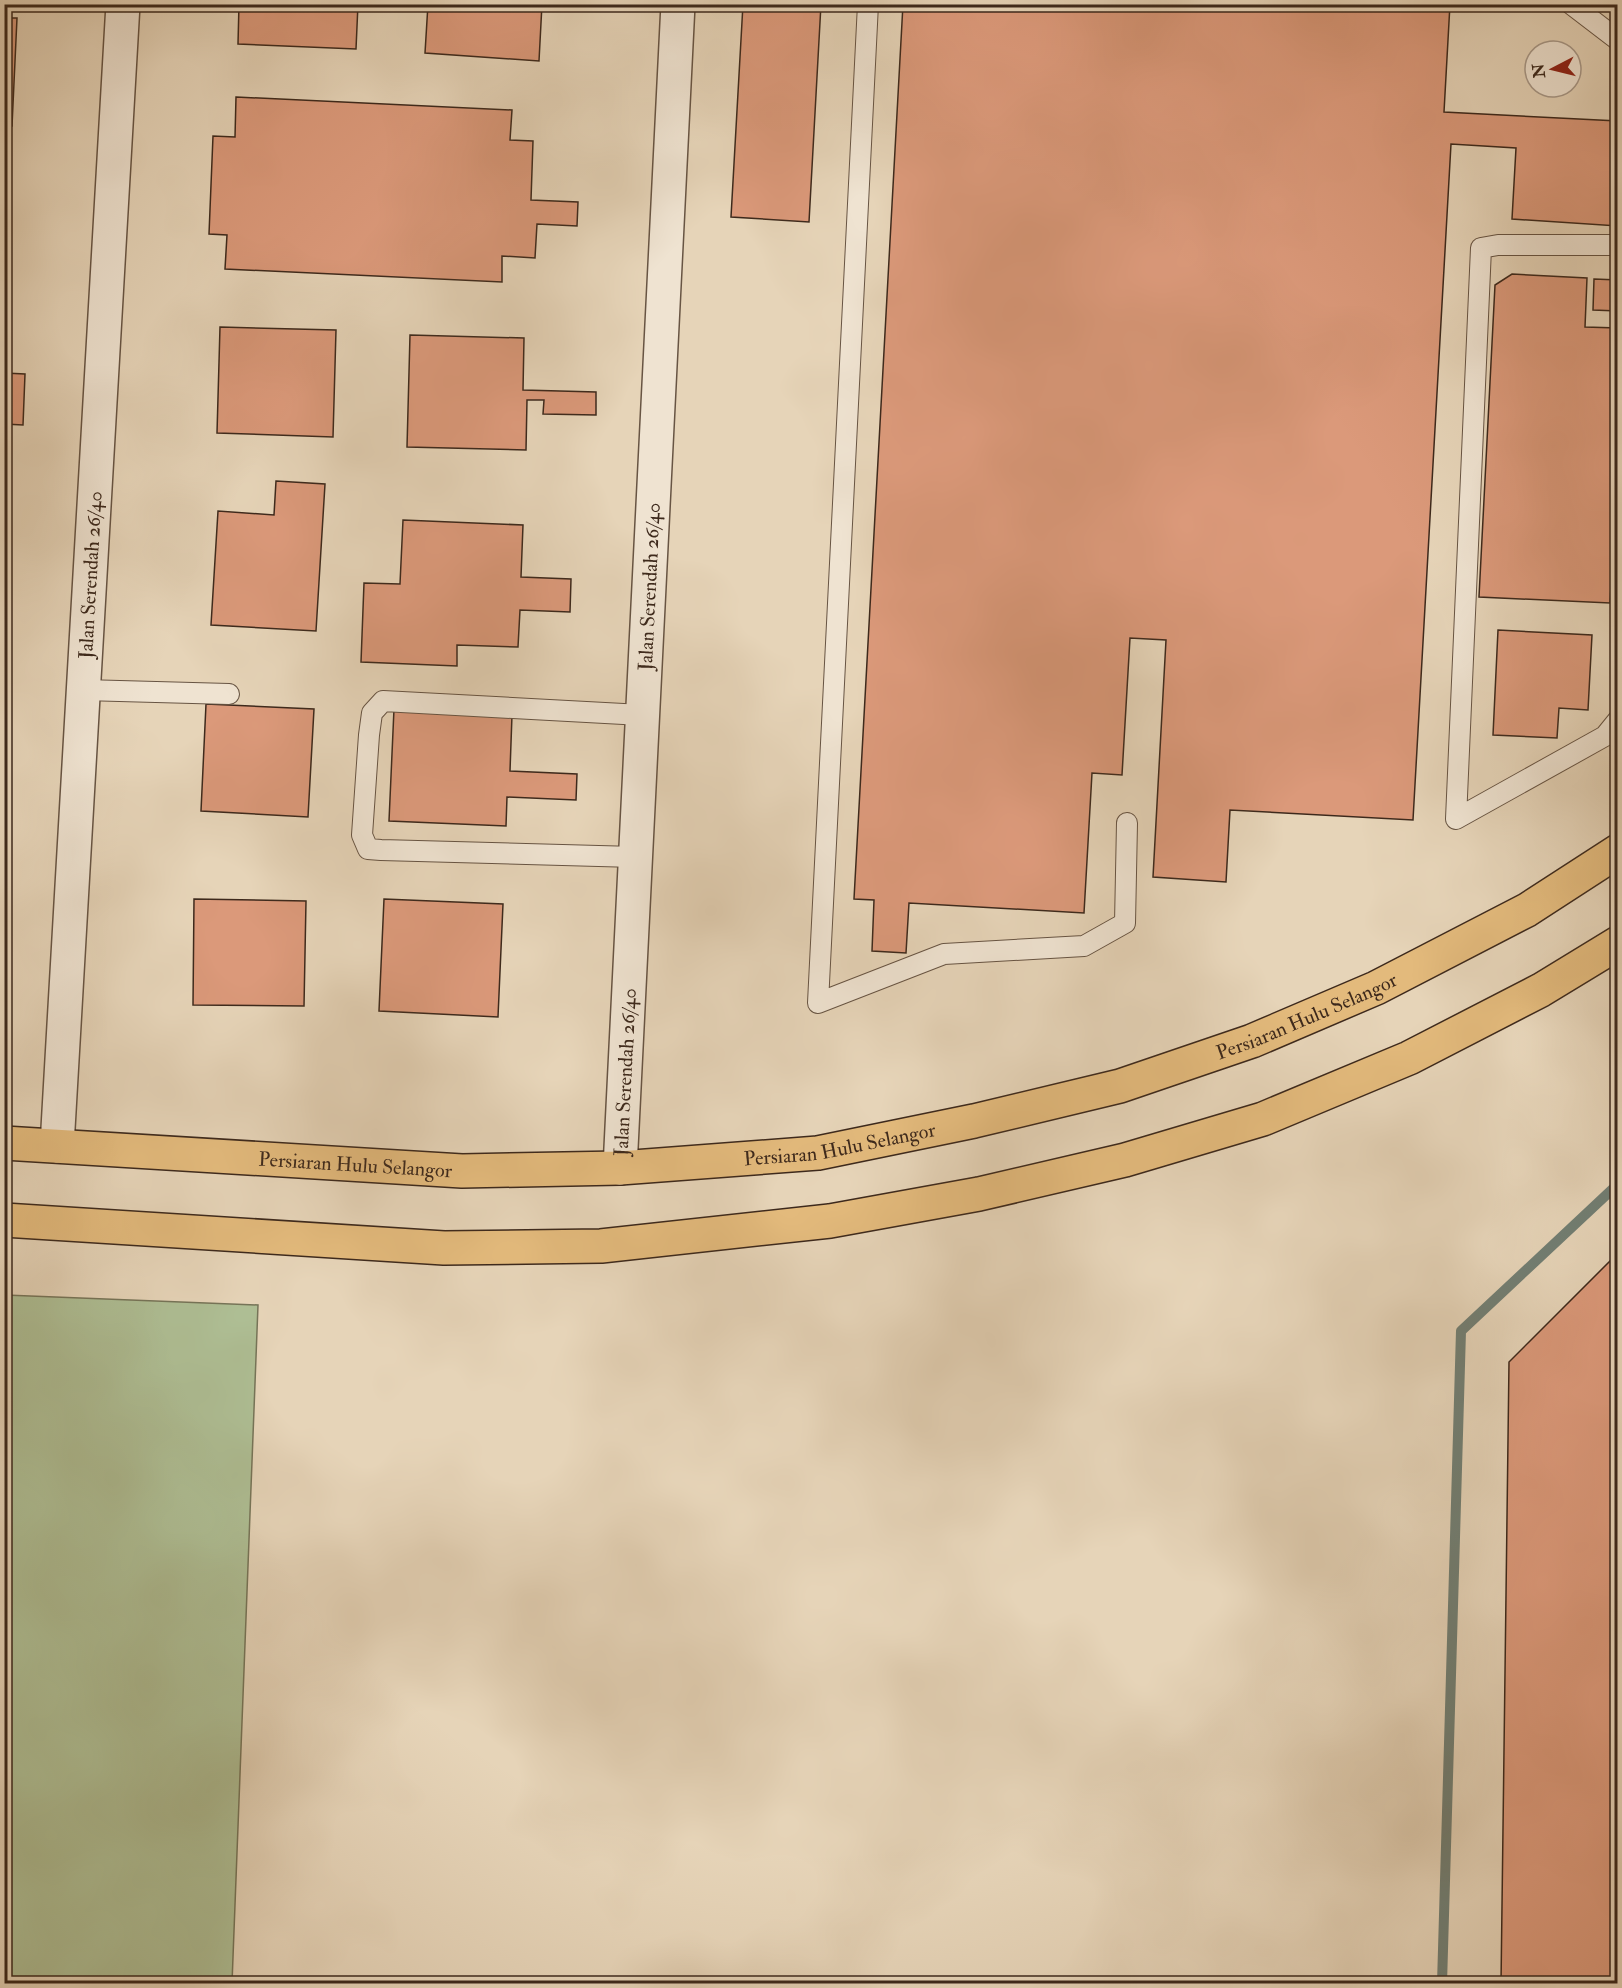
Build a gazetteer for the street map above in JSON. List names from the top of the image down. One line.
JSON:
{"streets":{"main road":["Persiaran Hulu Selangor"],"street":["Jalan Serendah 26/40"]},"crossings":[["Jalan Serendah 26/40","Persiaran Hulu Selangor"]],"north":"left"}
